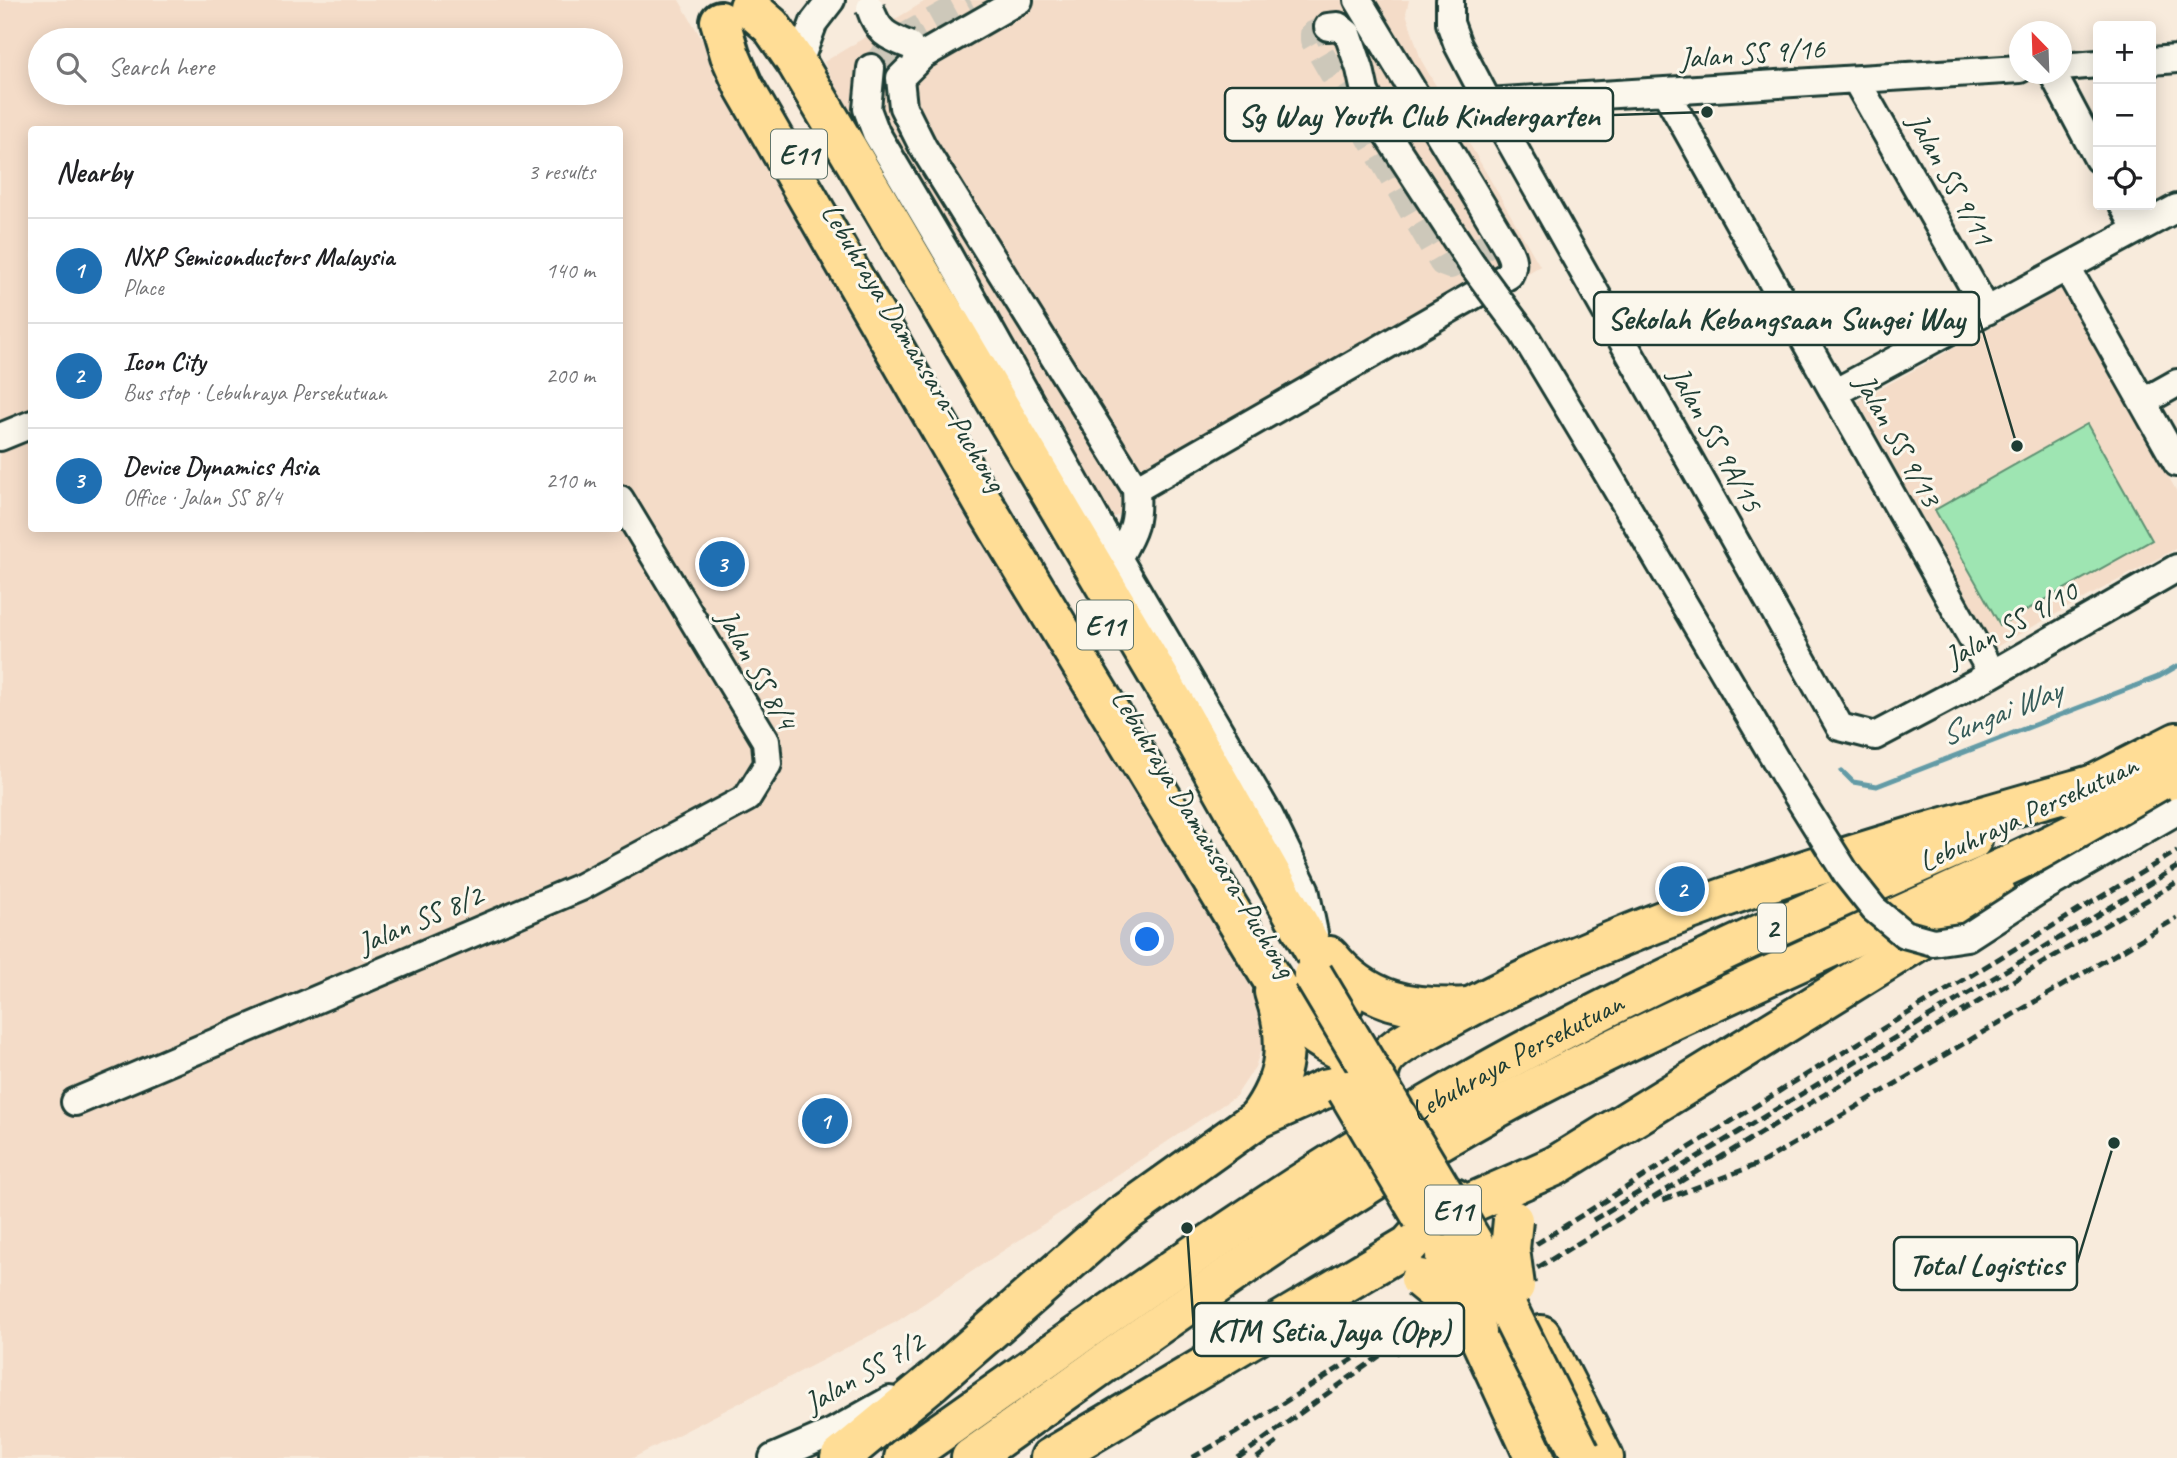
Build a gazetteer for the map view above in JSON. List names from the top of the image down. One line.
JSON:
{"streets":{"highway":["E11","Lebuhraya Damansara–Puchong","Lebuhraya Persekutuan","2"],"street":["Jalan SS 9/16","Jalan SS 9/11","Jalan SS 9A/15","Jalan SS 9/13","Jalan SS 9/10","Jalan SS 8/4","Jalan SS 8/2","Jalan SS 7/2"]},"crossings":[["Jalan SS 9/16","Jalan SS 9/11"],["Jalan SS 9/16","Jalan SS 9A/15"],["Jalan SS 9/16","Jalan SS 9/13"],["Jalan SS 9A/15","Jalan SS 9/10"],["Jalan SS 9/13","Jalan SS 9/10"],["Jalan SS 8/4","Jalan SS 8/2"]],"water":["Sungai Way"],"places":["Sg Way Youth Club Kindergarten","Sekolah Kebangsaan Sungei Way","Total Logistics","KTM Setia Jaya (Opp)"],"north":"top left","page":{"map_buttons":["+","−"],"search":"Search here","heading":["Nearby","3 results"],"list":[{"mark":"1","name":"NXP Semiconductors Malaysia","note":"Place","value":"140 m"},{"mark":"2","name":"Icon City","note":"Bus stop · Lebuhraya Persekutuan","value":"200 m"},{"mark":"3","name":"Device Dynamics Asia","note":"Office · Jalan SS 8/4","value":"210 m"}],"pins":["3","2","1"]}}
